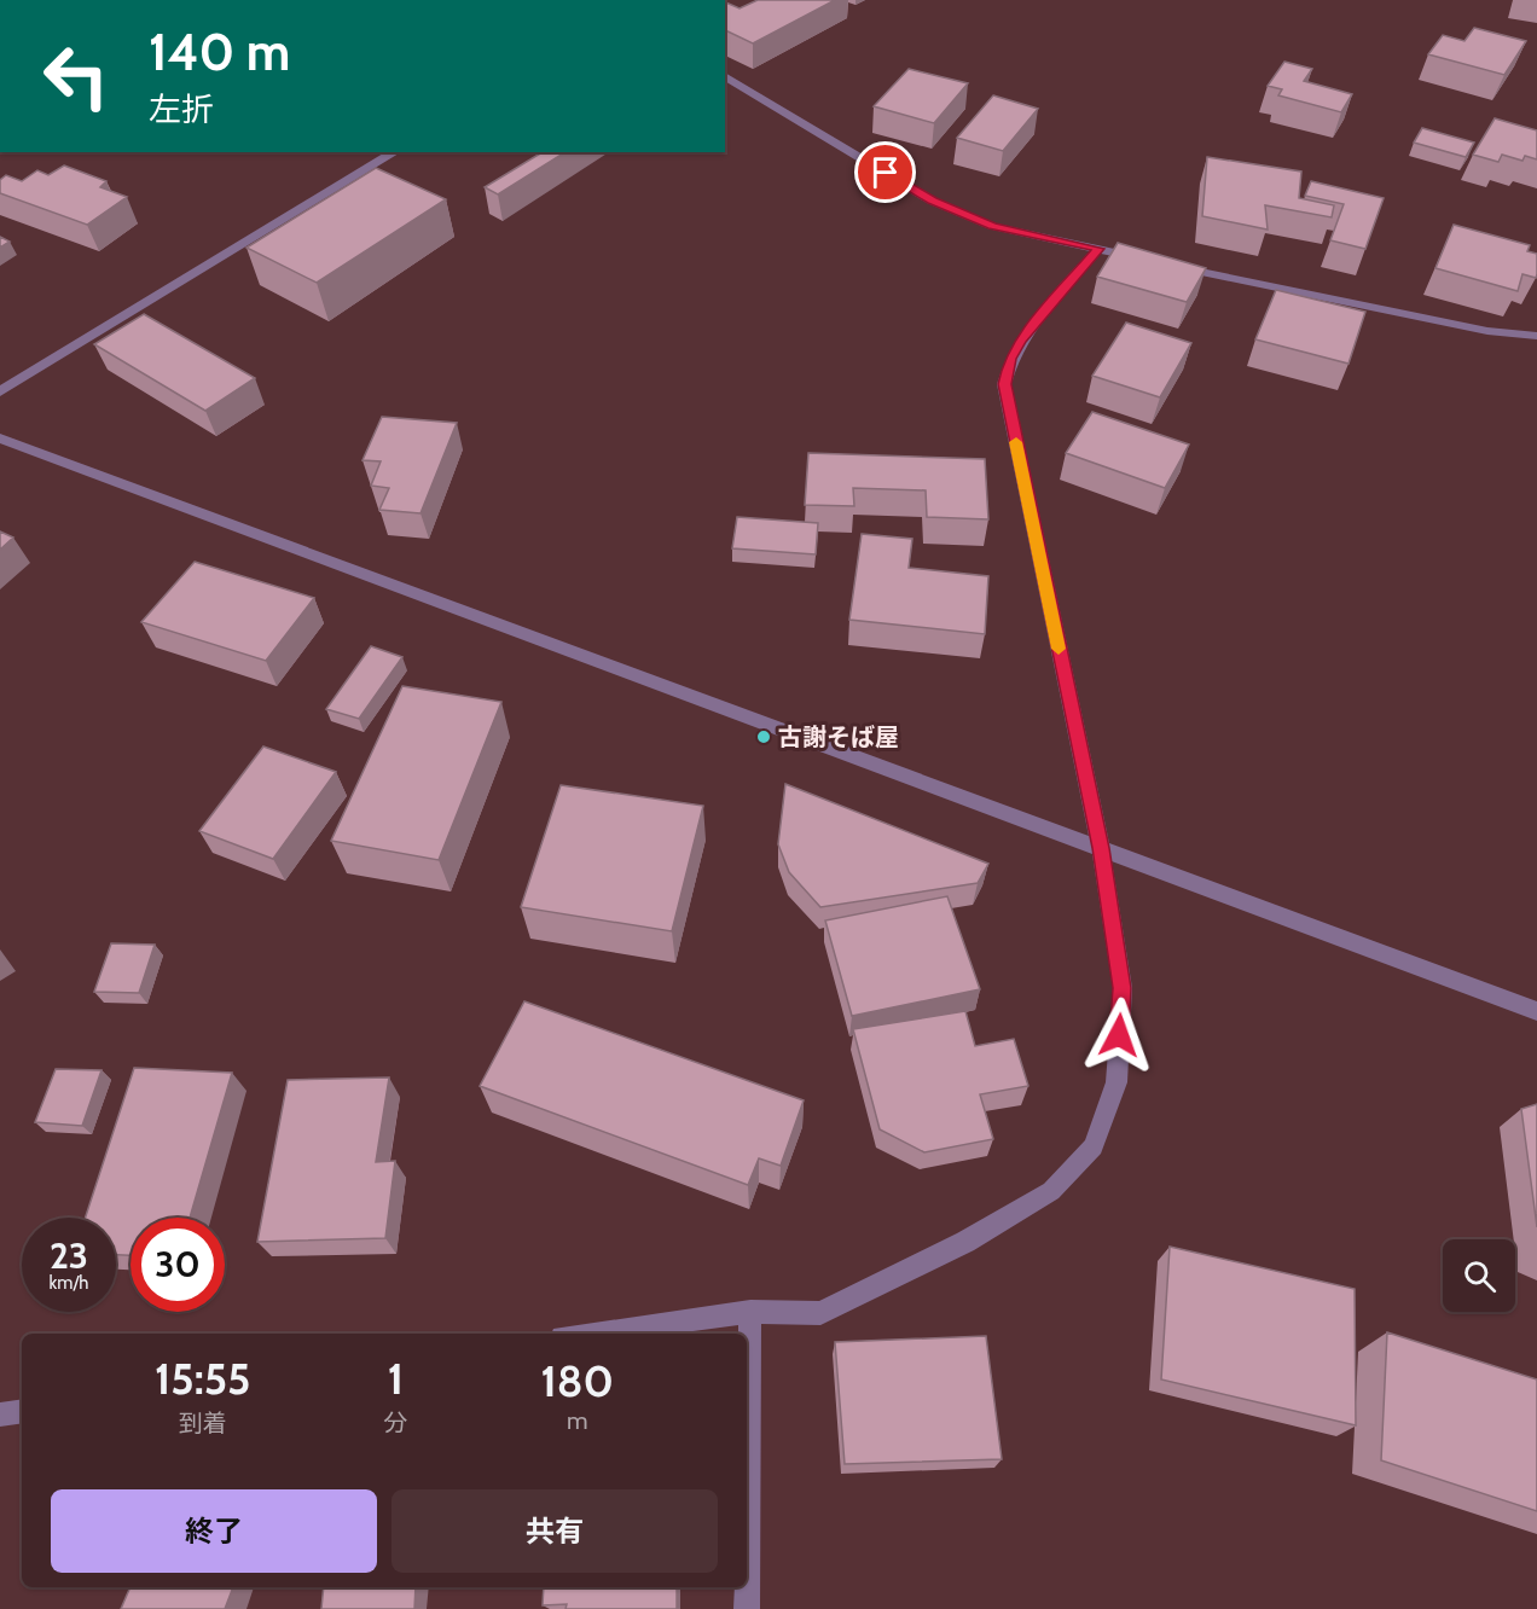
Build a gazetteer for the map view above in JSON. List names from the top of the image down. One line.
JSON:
{"places":["古謝そば屋"],"page":{"turn":["140 m","左折"],"speed":"23 km/h","limit":"30","eta":["15:55","到着","1","分","180","m"],"buttons":["終了","共有"]}}
